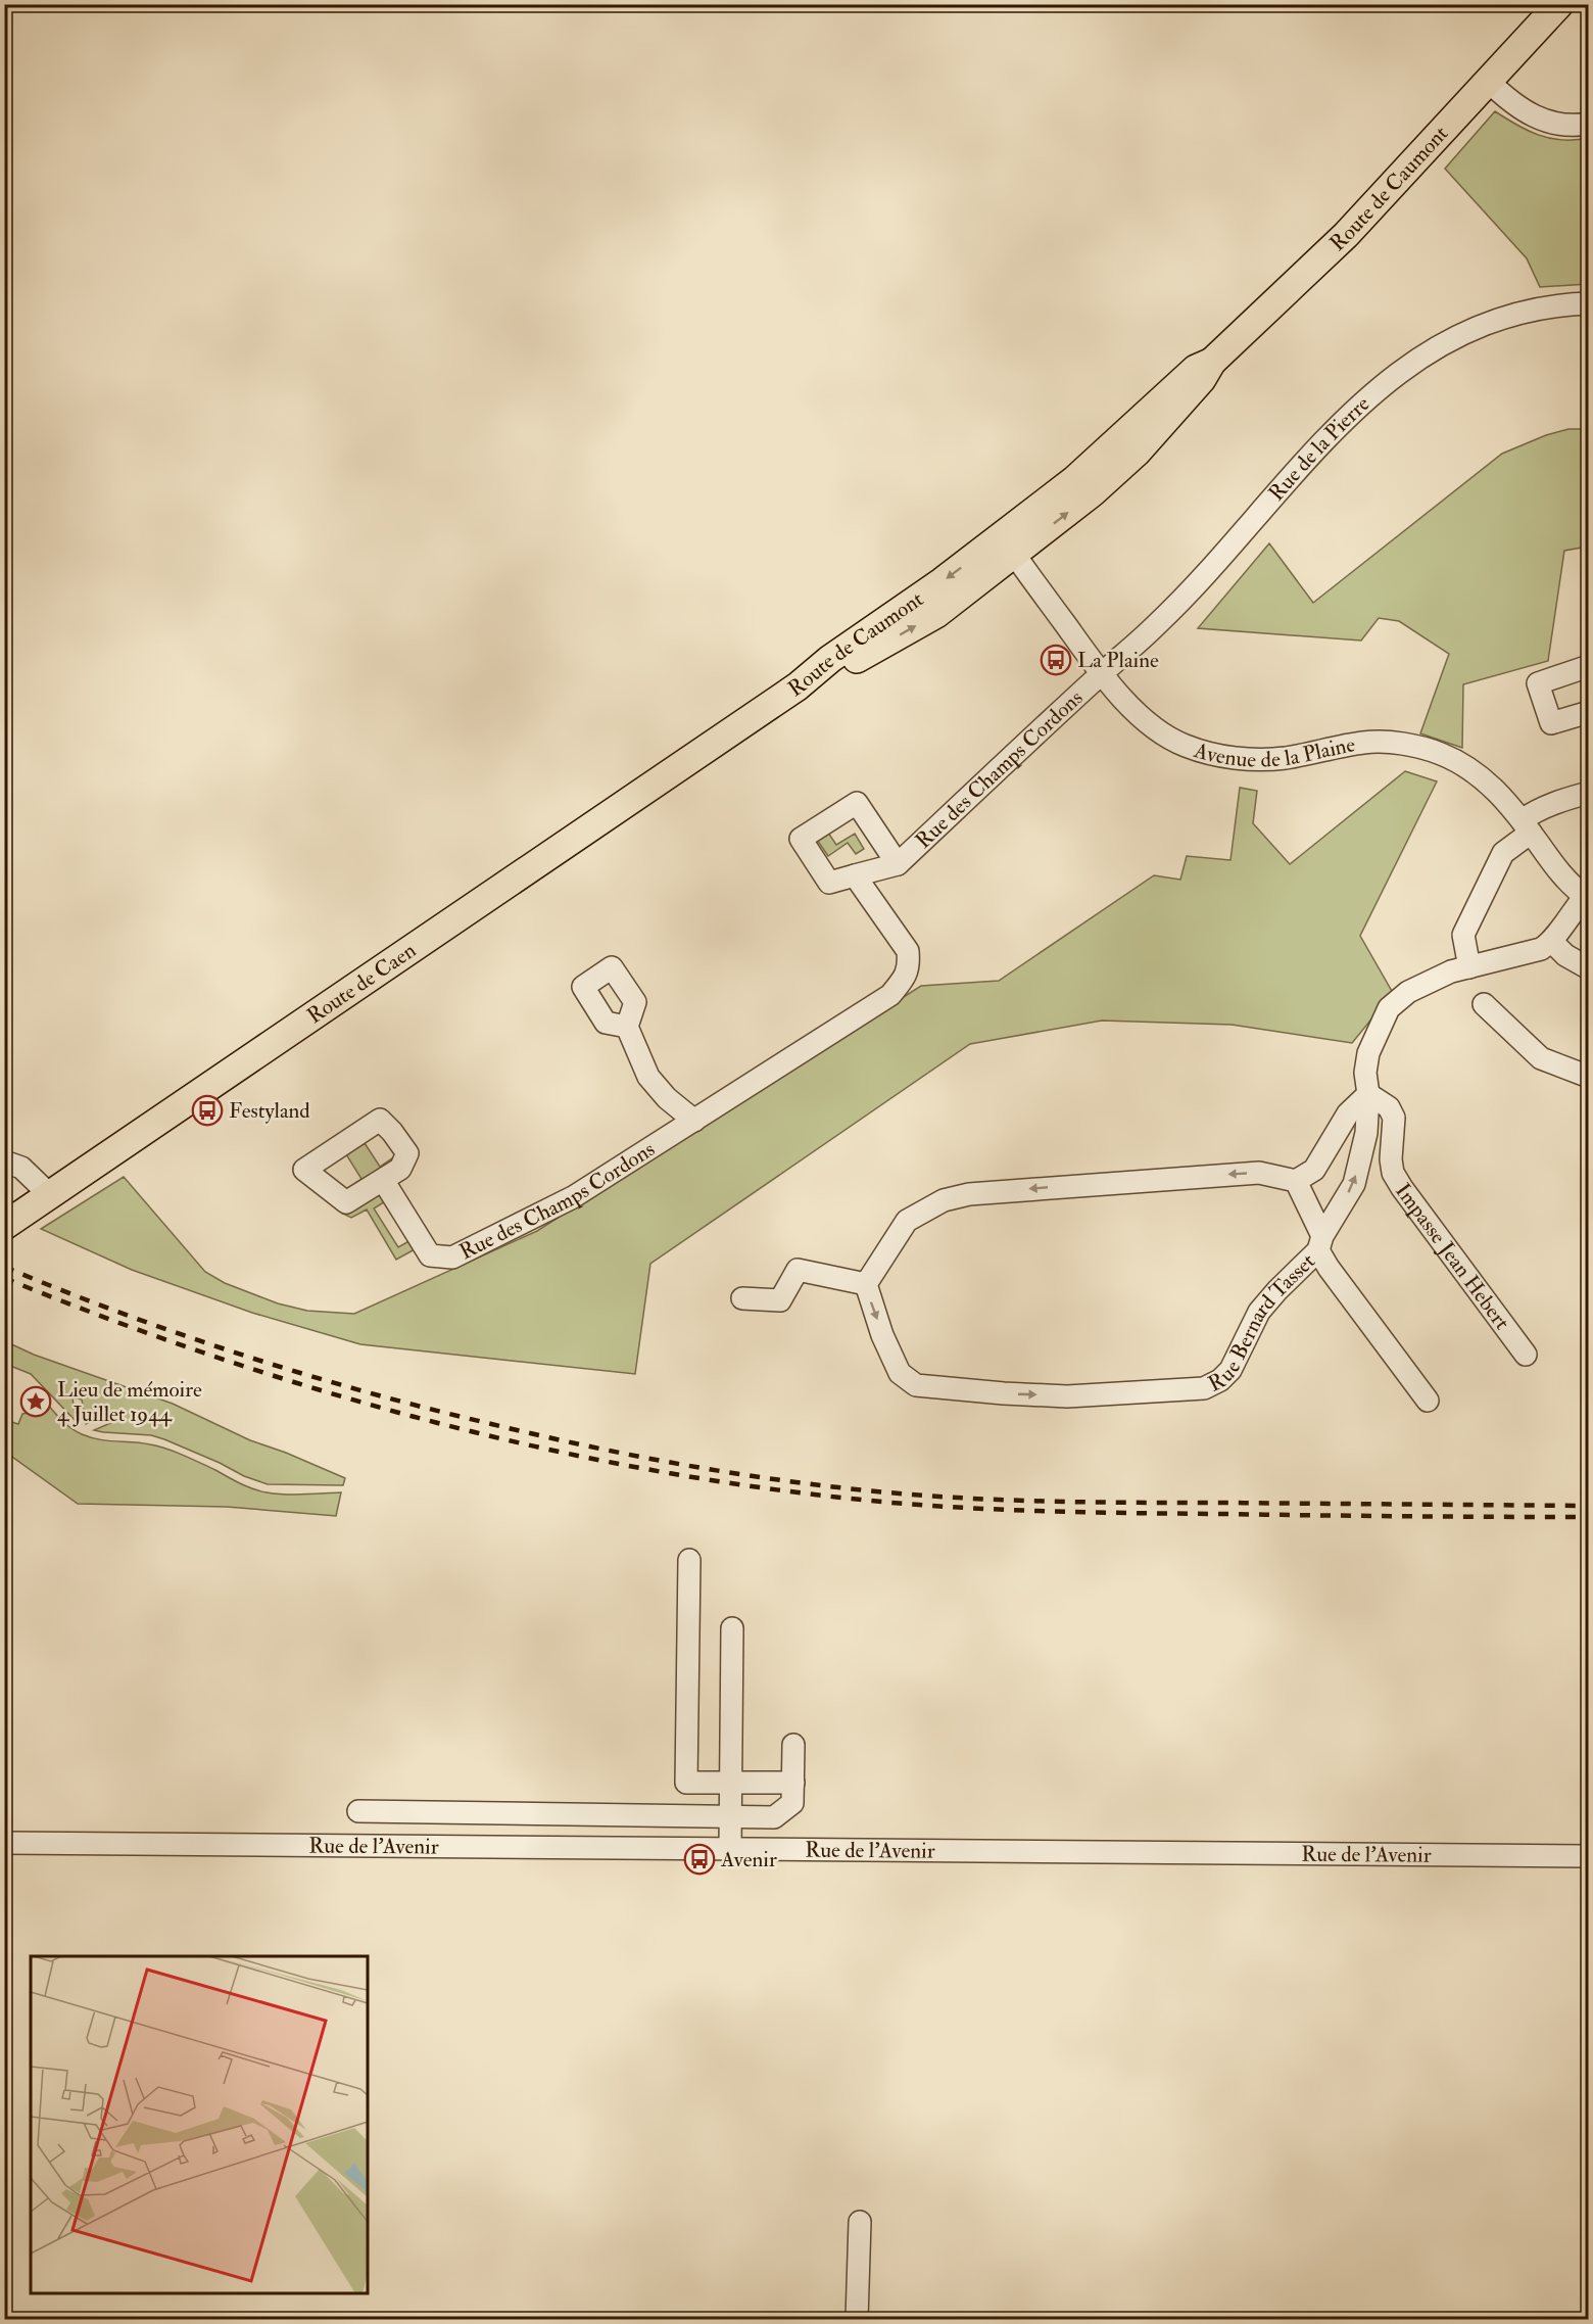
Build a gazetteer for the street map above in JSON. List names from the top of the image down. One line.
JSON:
{"streets":{"main road":["Route de Caumont","Route de Caen"],"street":["Rue de la Pierre","Avenue de la Plaine","Rue des Champs Cordons","Impasse Jean Hebert","Rue Bernard Tasset","Rue de l'Avenir"]},"crossings":[["Route de Caumont","Avenue de la Plaine"],["Route de Caumont","Route de Caen"],["Rue de la Pierre","Avenue de la Plaine"],["Rue de la Pierre","Rue des Champs Cordons"],["Avenue de la Plaine","Rue des Champs Cordons"]],"places":{"bus stop":["La Plaine","Festyland","Avenir"],"place":["Lieu de mémoire 4 Juillet 1944"]}}
